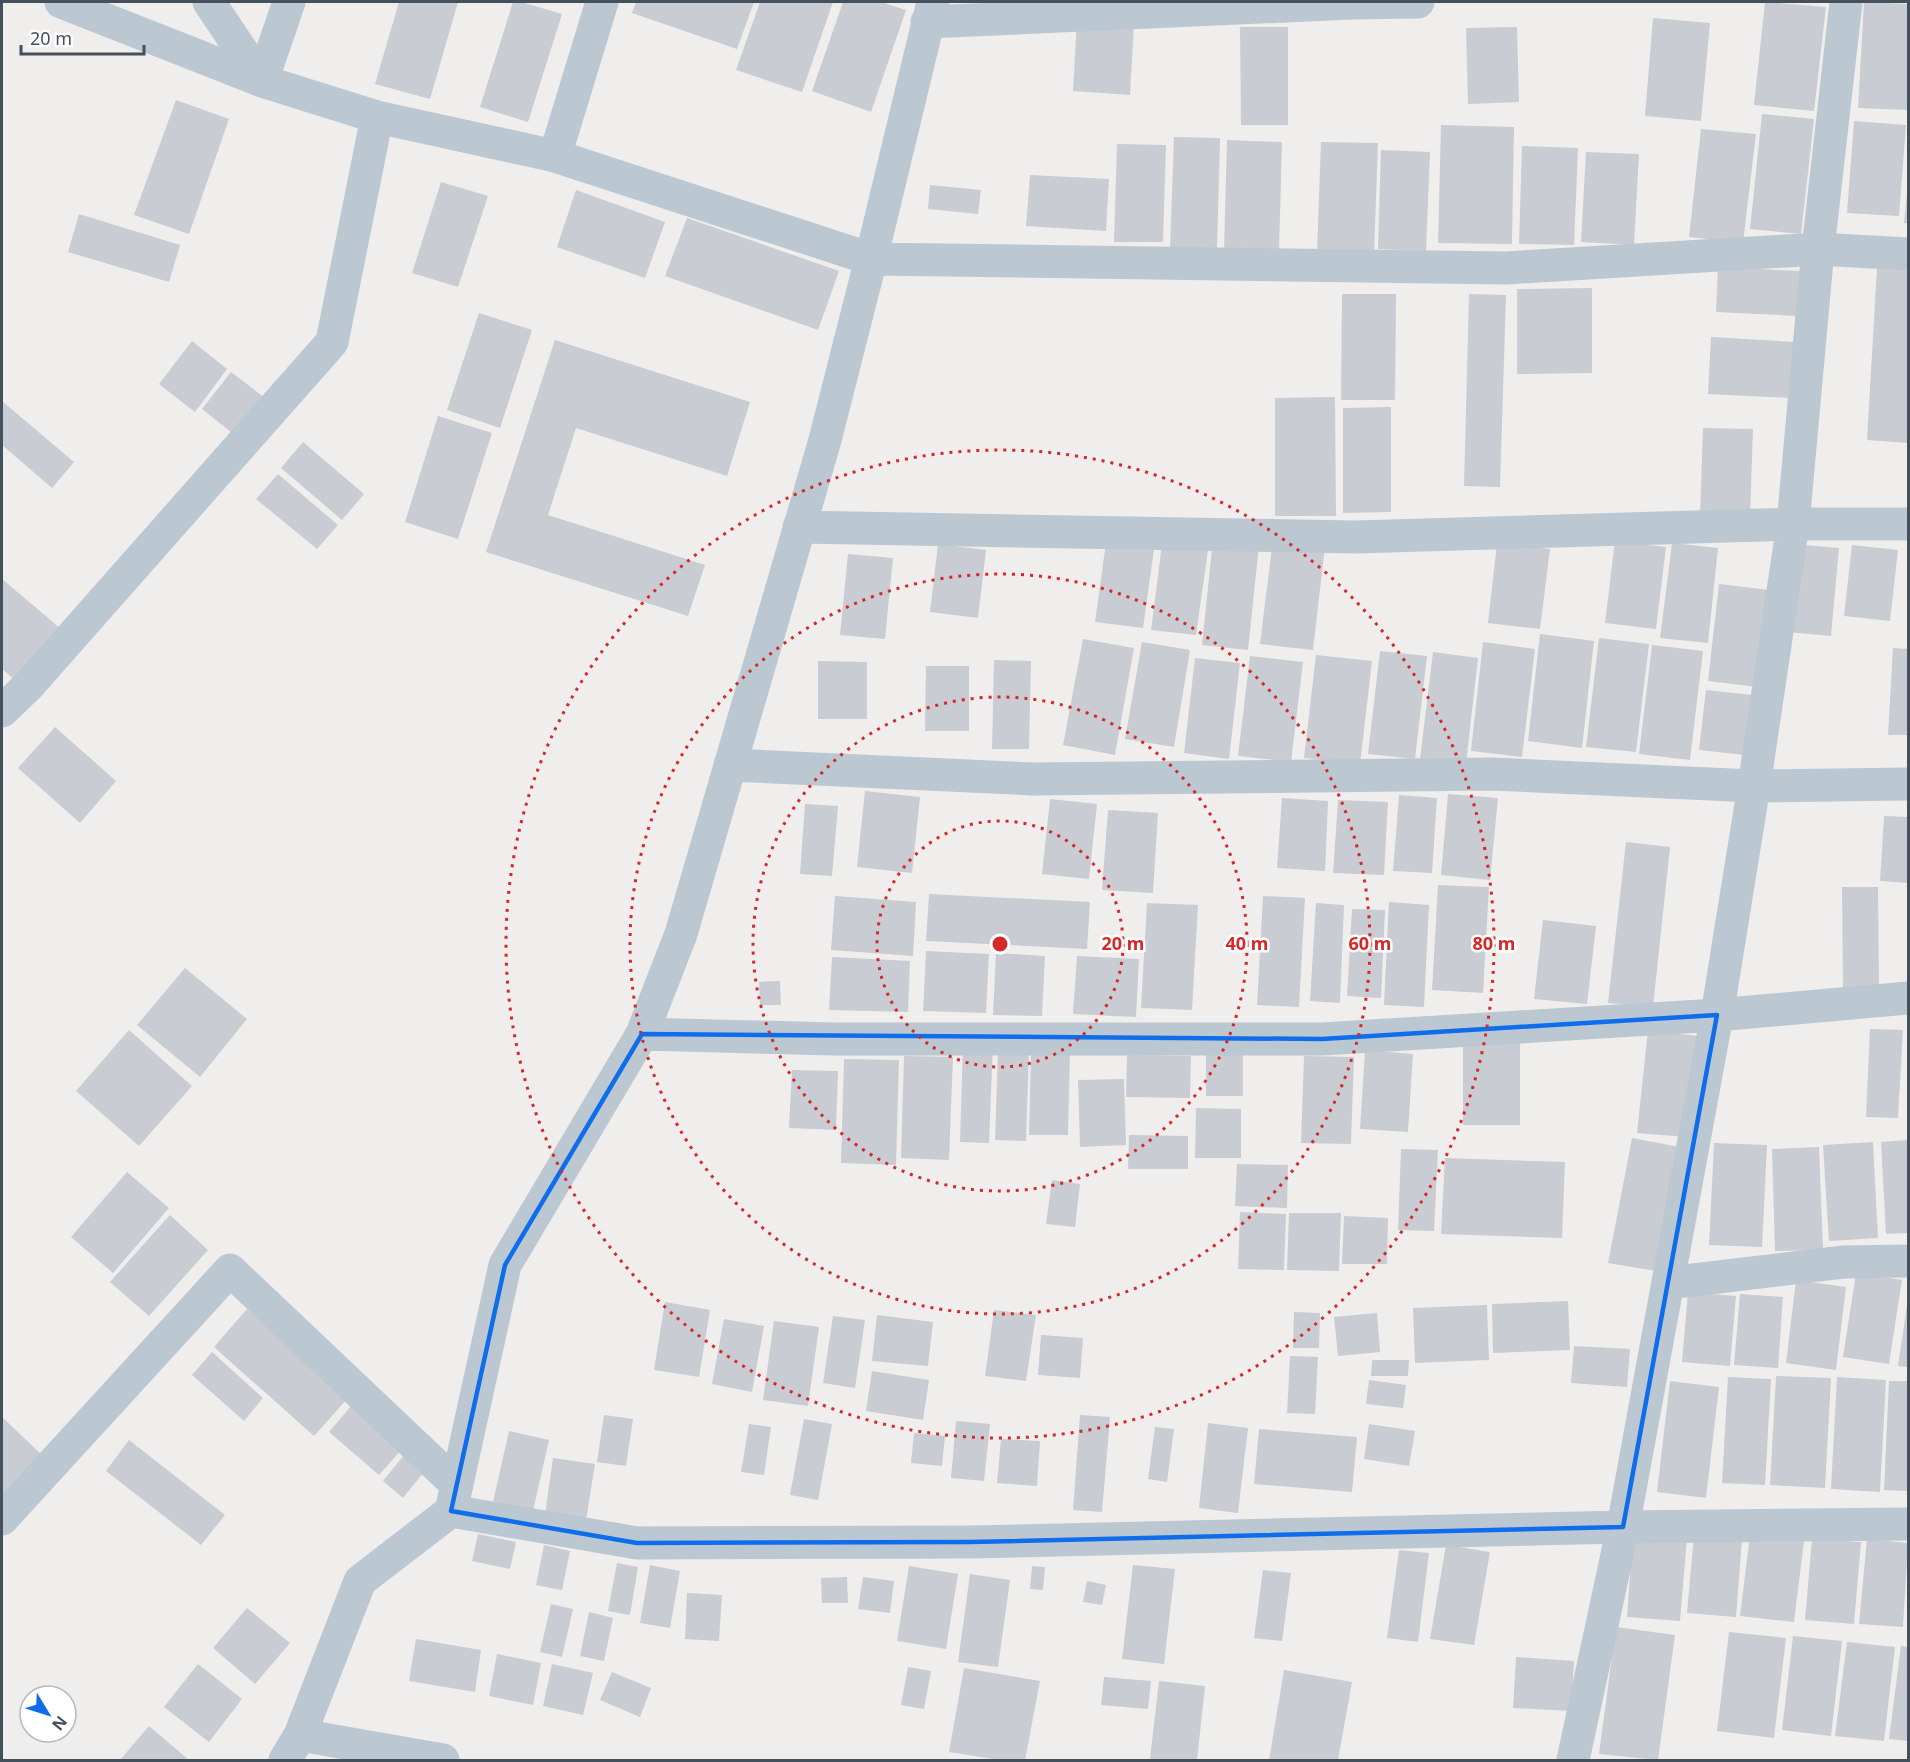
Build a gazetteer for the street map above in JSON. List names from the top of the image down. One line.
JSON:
{"scale_bar":"20 m","north":"bottom right","rings":["20 m","40 m","60 m","80 m"]}
